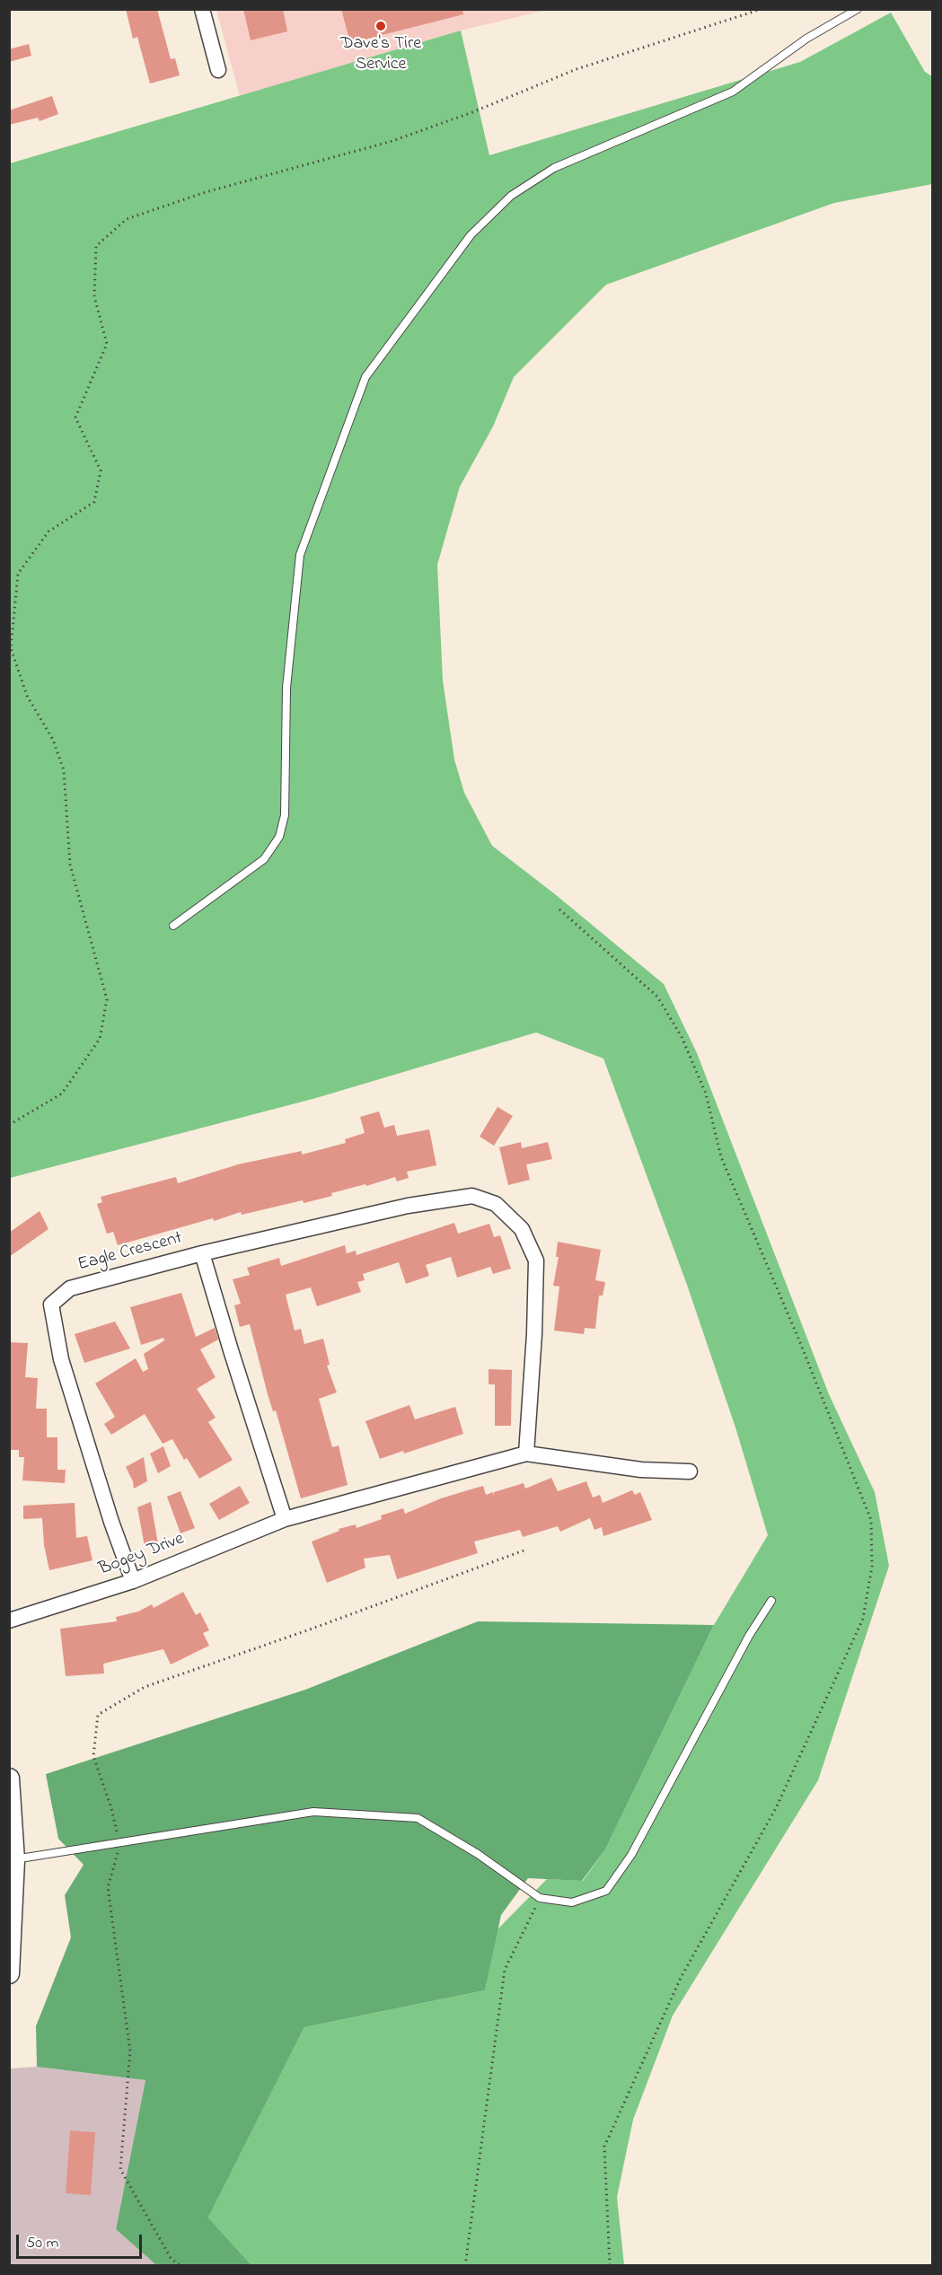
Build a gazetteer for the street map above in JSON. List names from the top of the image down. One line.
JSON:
{"streets":{"street":["Eagle Crescent","Bogey Drive"]},"crossings":[["Eagle Crescent","Bogey Drive"]],"places":["Dave's Tire Service"],"scale_bar":"50 m"}
